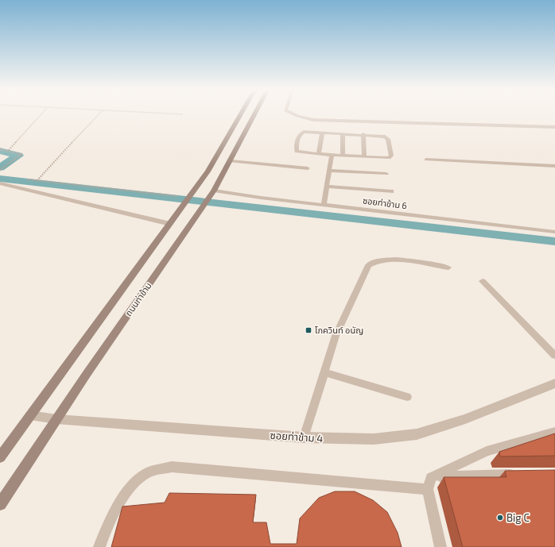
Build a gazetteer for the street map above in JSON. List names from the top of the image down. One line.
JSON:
{"streets":{"street":["ถนนท่าข้าม","ซอยท่าข้าม 4"],"lane":["ซอยท่าข้าม 6"]},"crossings":[["ซอยท่าข้าม 6","ถนนท่าข้าม"],["ถนนท่าข้าม","ซอยท่าข้าม 4"]],"places":{"transit":["โภควินท์ อนัญ"],"other":["Big C"]}}
